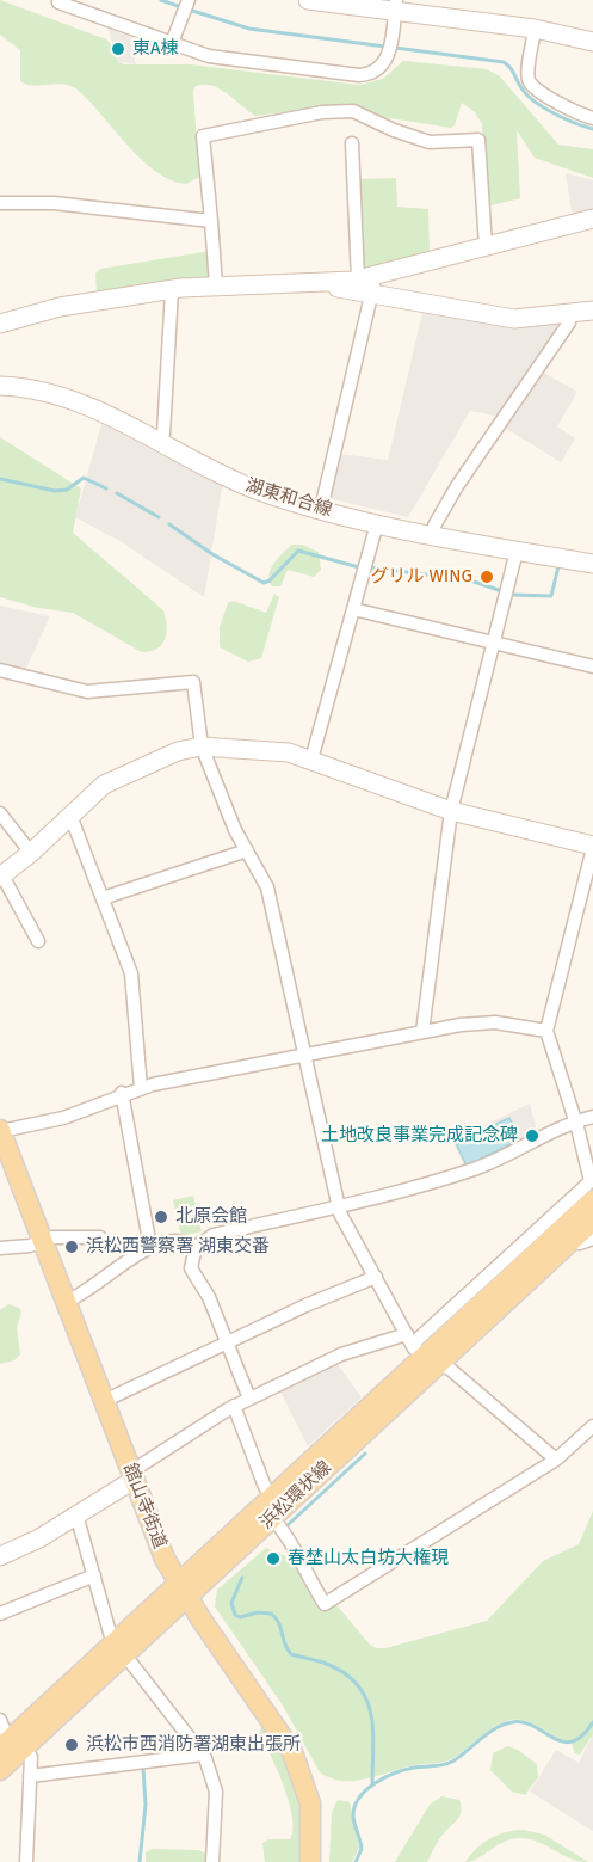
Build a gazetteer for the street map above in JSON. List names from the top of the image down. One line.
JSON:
{"streets":{"main road":["浜松環状線","舘山寺街道"],"street":["湖東和合線"]},"crossings":[["浜松環状線","舘山寺街道"]],"places":["東A棟","グリル WING","土地改良事業完成記念碑","北原会館","浜松西警察署 湖東交番","春埜山太白坊大権現","浜松市西消防署湖東出張所"]}
